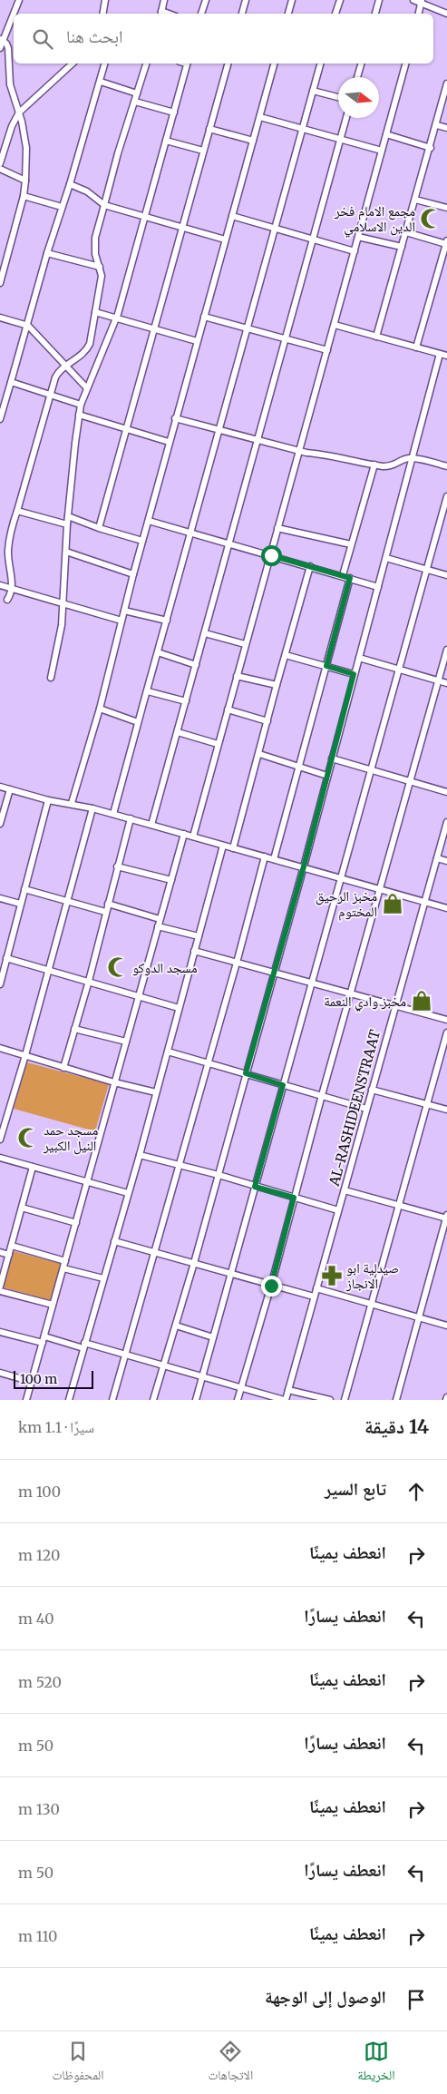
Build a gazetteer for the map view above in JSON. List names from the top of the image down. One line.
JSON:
{"streets":{"street":["AL-RASHIDEENSTRAAT"]},"places":{"mosque":["مجمع الامام فخر الدين الاسلامي","مسجد الدوكو","مسجد حمد النيل الكبير"],"shop":["مخبز الرحيق المختوم","مخبز وادي النعمة"],"pharmacy":["صيدلية ابو الانجاز"]},"scale_bar":"100 m","north":"right","page":{"search":"ابحث هنا","scale":"100 m","heading":["14 دقيقة","سيرًا · 1.1 km"],"list":[["تابع السير","100 m"],["انعطف يمينًا","120 m"],["انعطف يسارًا","40 m"],["انعطف يمينًا","520 m"],["انعطف يسارًا","50 m"],["انعطف يمينًا","130 m"],["انعطف يسارًا","50 m"],["انعطف يمينًا","110 m"],"الوصول إلى الوجهة"],"nav":["الخريطة","الاتجاهات","المحفوظات"]}}
